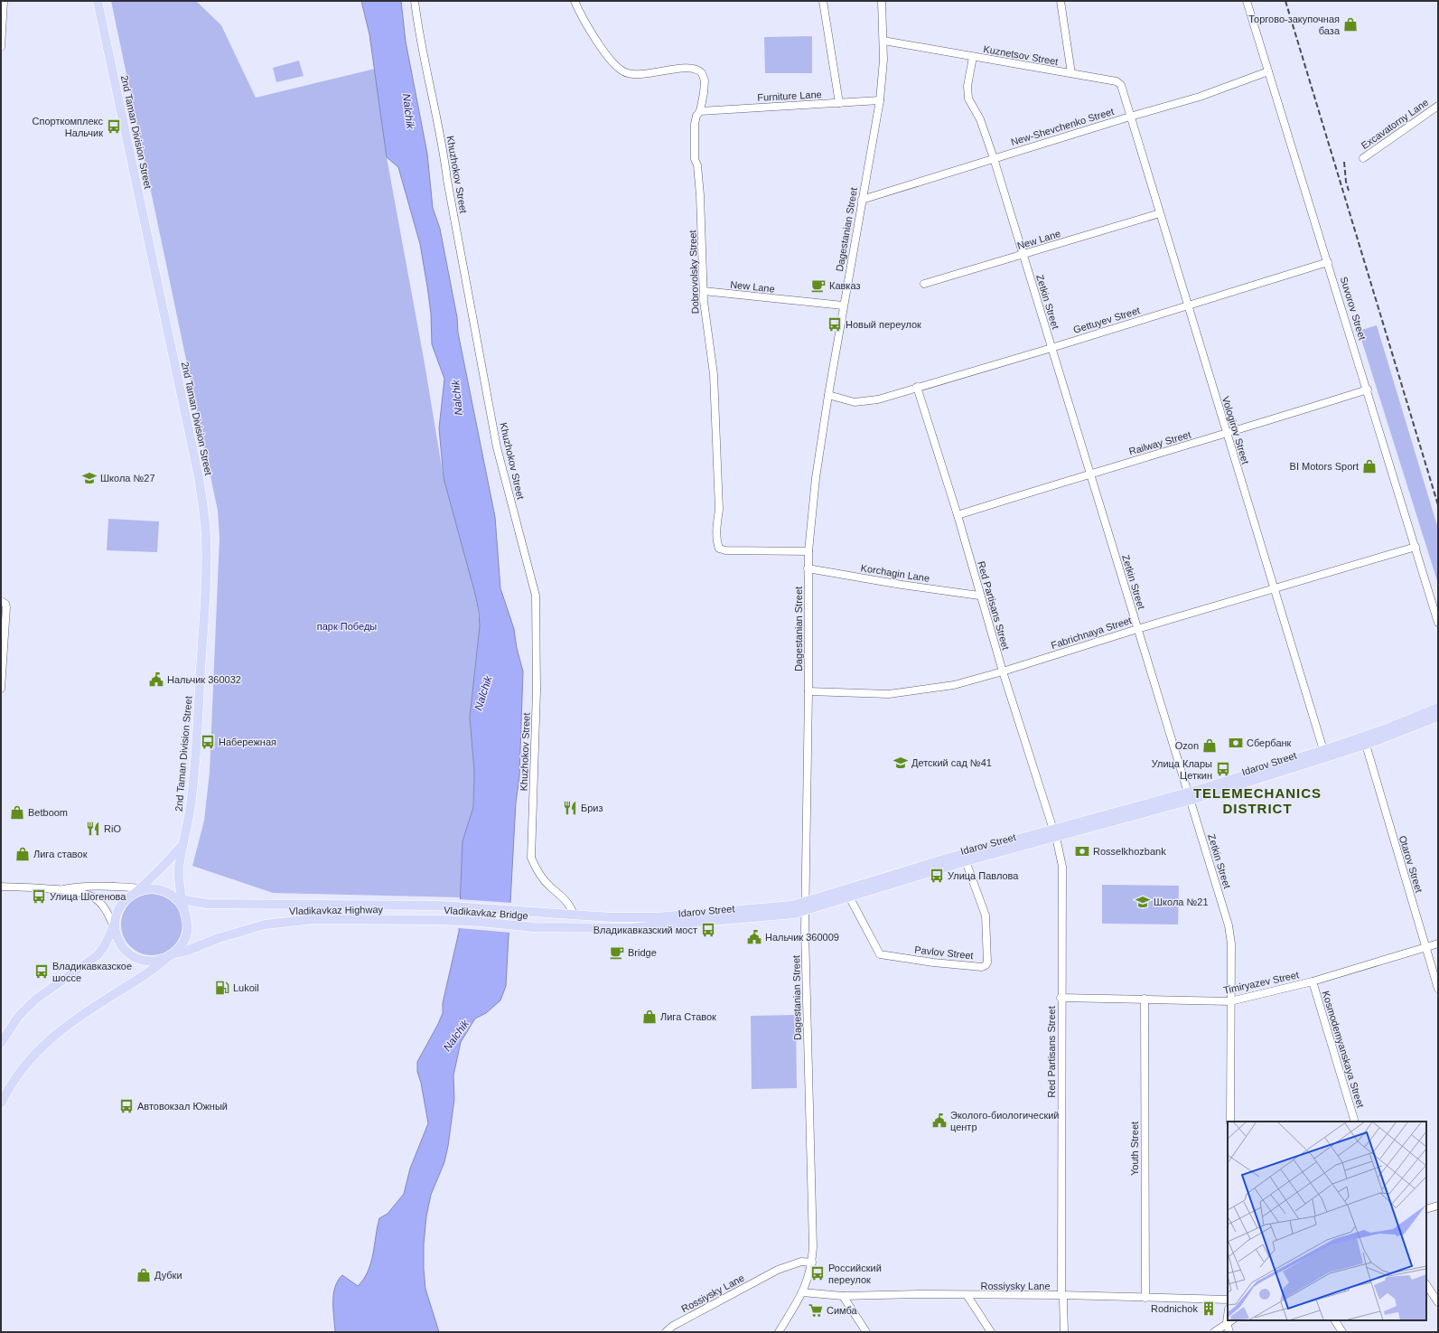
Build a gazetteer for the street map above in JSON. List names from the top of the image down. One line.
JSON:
{"streets":{"main road":["2nd Taman Division Street","Idarov Street","Vladikavkaz Highway","Vladikavkaz Bridge"],"street":["Kuznetsov Street","Furniture Lane","Excavatorny Lane","New-Shevchenko Street","Khuzhokov Street","Dagestanian Street","New Lane","Dobrovolsky Street","Zetkin Street","Suvorov Street","Gettuyev Street","Vologirov Street","Railway Street","Korchagin Lane","Red Partisans Street","Fabrichnaya Street","Otarov Street","Pavlov Street","Timiryazev Street","Kosmodemyanskaya Street","Youth Street","Rossiysky Lane"]},"crossings":[["Kuznetsov Street","New-Shevchenko Street"],["Kuznetsov Street","Dagestanian Street"],["Kuznetsov Street","Zetkin Street"],["Kuznetsov Street","Vologirov Street"],["Furniture Lane","Dagestanian Street"],["Furniture Lane","Dobrovolsky Street"],["New-Shevchenko Street","Dagestanian Street"],["New-Shevchenko Street","Zetkin Street"],["New-Shevchenko Street","Suvorov Street"],["New-Shevchenko Street","Vologirov Street"],["2nd Taman Division Street","Vladikavkaz Highway"],["Khuzhokov Street","Idarov Street"],["Dagestanian Street","New Lane"],["Dagestanian Street","Dobrovolsky Street"],["Dagestanian Street","Gettuyev Street"],["Dagestanian Street","Korchagin Lane"],["Dagestanian Street","Fabrichnaya Street"],["Dagestanian Street","Idarov Street"],["Dagestanian Street","Rossiysky Lane"],["New Lane","Dobrovolsky Street"],["New Lane","Zetkin Street"],["New Lane","Vologirov Street"],["Zetkin Street","Gettuyev Street"],["Zetkin Street","Railway Street"],["Zetkin Street","Fabrichnaya Street"],["Zetkin Street","Idarov Street"],["Zetkin Street","Timiryazev Street"],["Suvorov Street","Gettuyev Street"],["Suvorov Street","Railway Street"],["Suvorov Street","Fabrichnaya Street"],["Gettuyev Street","Vologirov Street"],["Gettuyev Street","Red Partisans Street"],["Vologirov Street","Railway Street"],["Vologirov Street","Fabrichnaya Street"],["Vologirov Street","Idarov Street"],["Railway Street","Red Partisans Street"],["Korchagin Lane","Red Partisans Street"],["Red Partisans Street","Fabrichnaya Street"],["Red Partisans Street","Idarov Street"],["Red Partisans Street","Timiryazev Street"],["Red Partisans Street","Rossiysky Lane"],["Idarov Street","Otarov Street"],["Idarov Street","Vladikavkaz Bridge"],["Idarov Street","Pavlov Street"],["Otarov Street","Timiryazev Street"],["Vladikavkaz Highway","Vladikavkaz Bridge"],["Timiryazev Street","Kosmodemyanskaya Street"],["Timiryazev Street","Youth Street"],["Youth Street","Rossiysky Lane"]],"districts":["TELEMECHANICS DISTRICT"],"water":["Nalchik"],"parks":["парк Победы"],"places":{"shop":["Торгово-закупочная база","BI Motors Sport","Ozon","Betboom","Лига ставок","Лига Ставок","Дубки"],"bus stop":["Спорткомплекс Нальчик","Новый переулок","Набережная","Улица Клары Цеткин","Улица Павлова","Улица Шогенова","Владикавказский мост","Владикавказское шоссе","Автовокзал Южный","Российский переулок"],"cafe":["Кавказ","Bridge"],"school or university":["Школа №27","Детский сад №41","Школа №21"],"public building":["Нальчик 360032","Нальчик 360009","Эколого-биологический центр"],"bank":["Сбербанк","Rosselkhozbank"],"restaurant":["Бриз","RiO"],"fuel station":["Lukoil"],"building":["Rodnichok"],"supermarket":["Симба"]}}
